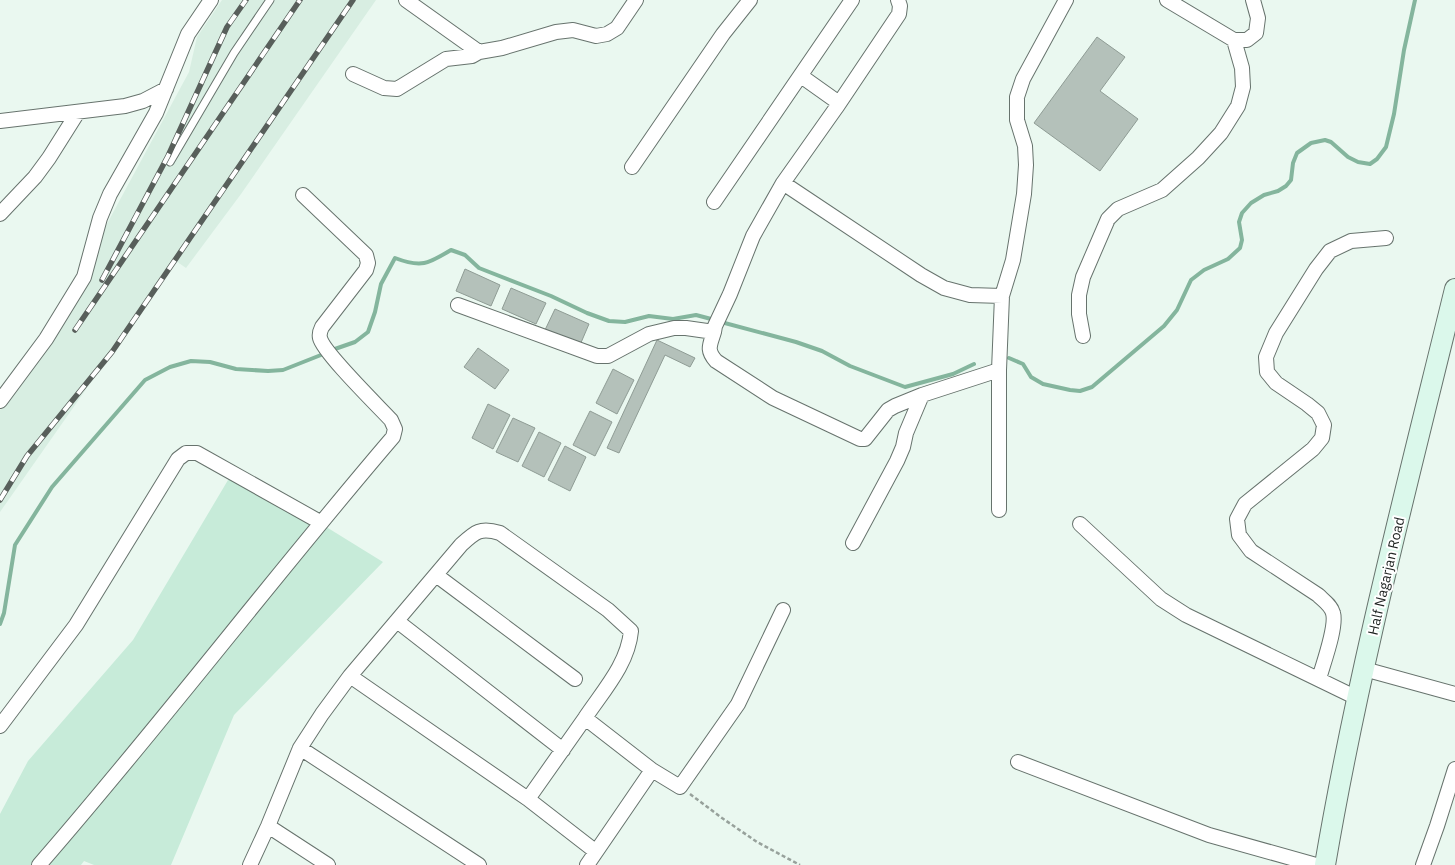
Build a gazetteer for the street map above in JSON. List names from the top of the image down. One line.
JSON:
{"streets":{"main road":["Half Nagarjan Road"]}}
